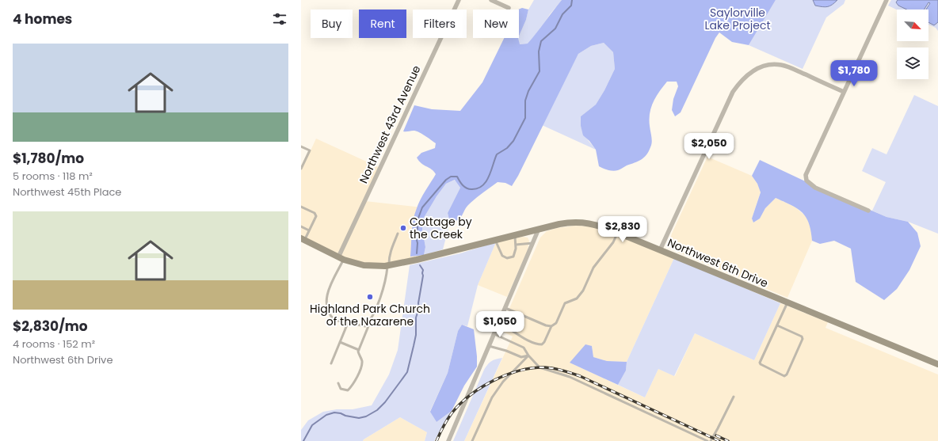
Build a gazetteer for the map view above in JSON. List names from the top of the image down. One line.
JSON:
{"streets":{"main road":["Northwest 6th Drive"],"street":["Northwest 43rd Avenue"]},"crossings":[["Northwest 43rd Avenue","Northwest 6th Drive"]],"parks":["Saylorville Lake Project"],"places":["Cottage by the Creek","Highland Park Church of the Nazarene"],"north":"bottom right","page":{"heading":"4 homes","chip":["Buy","Rent","Filters","New"],"list":[{"name":"$1,780/mo","note":"5 rooms · 118 m² · Northwest 45th Place"},{"name":"$2,830/mo","note":"4 rooms · 152 m² · Northwest 6th Drive"}],"price":["$1,780","$2,050","$2,830","$1,050"]}}
